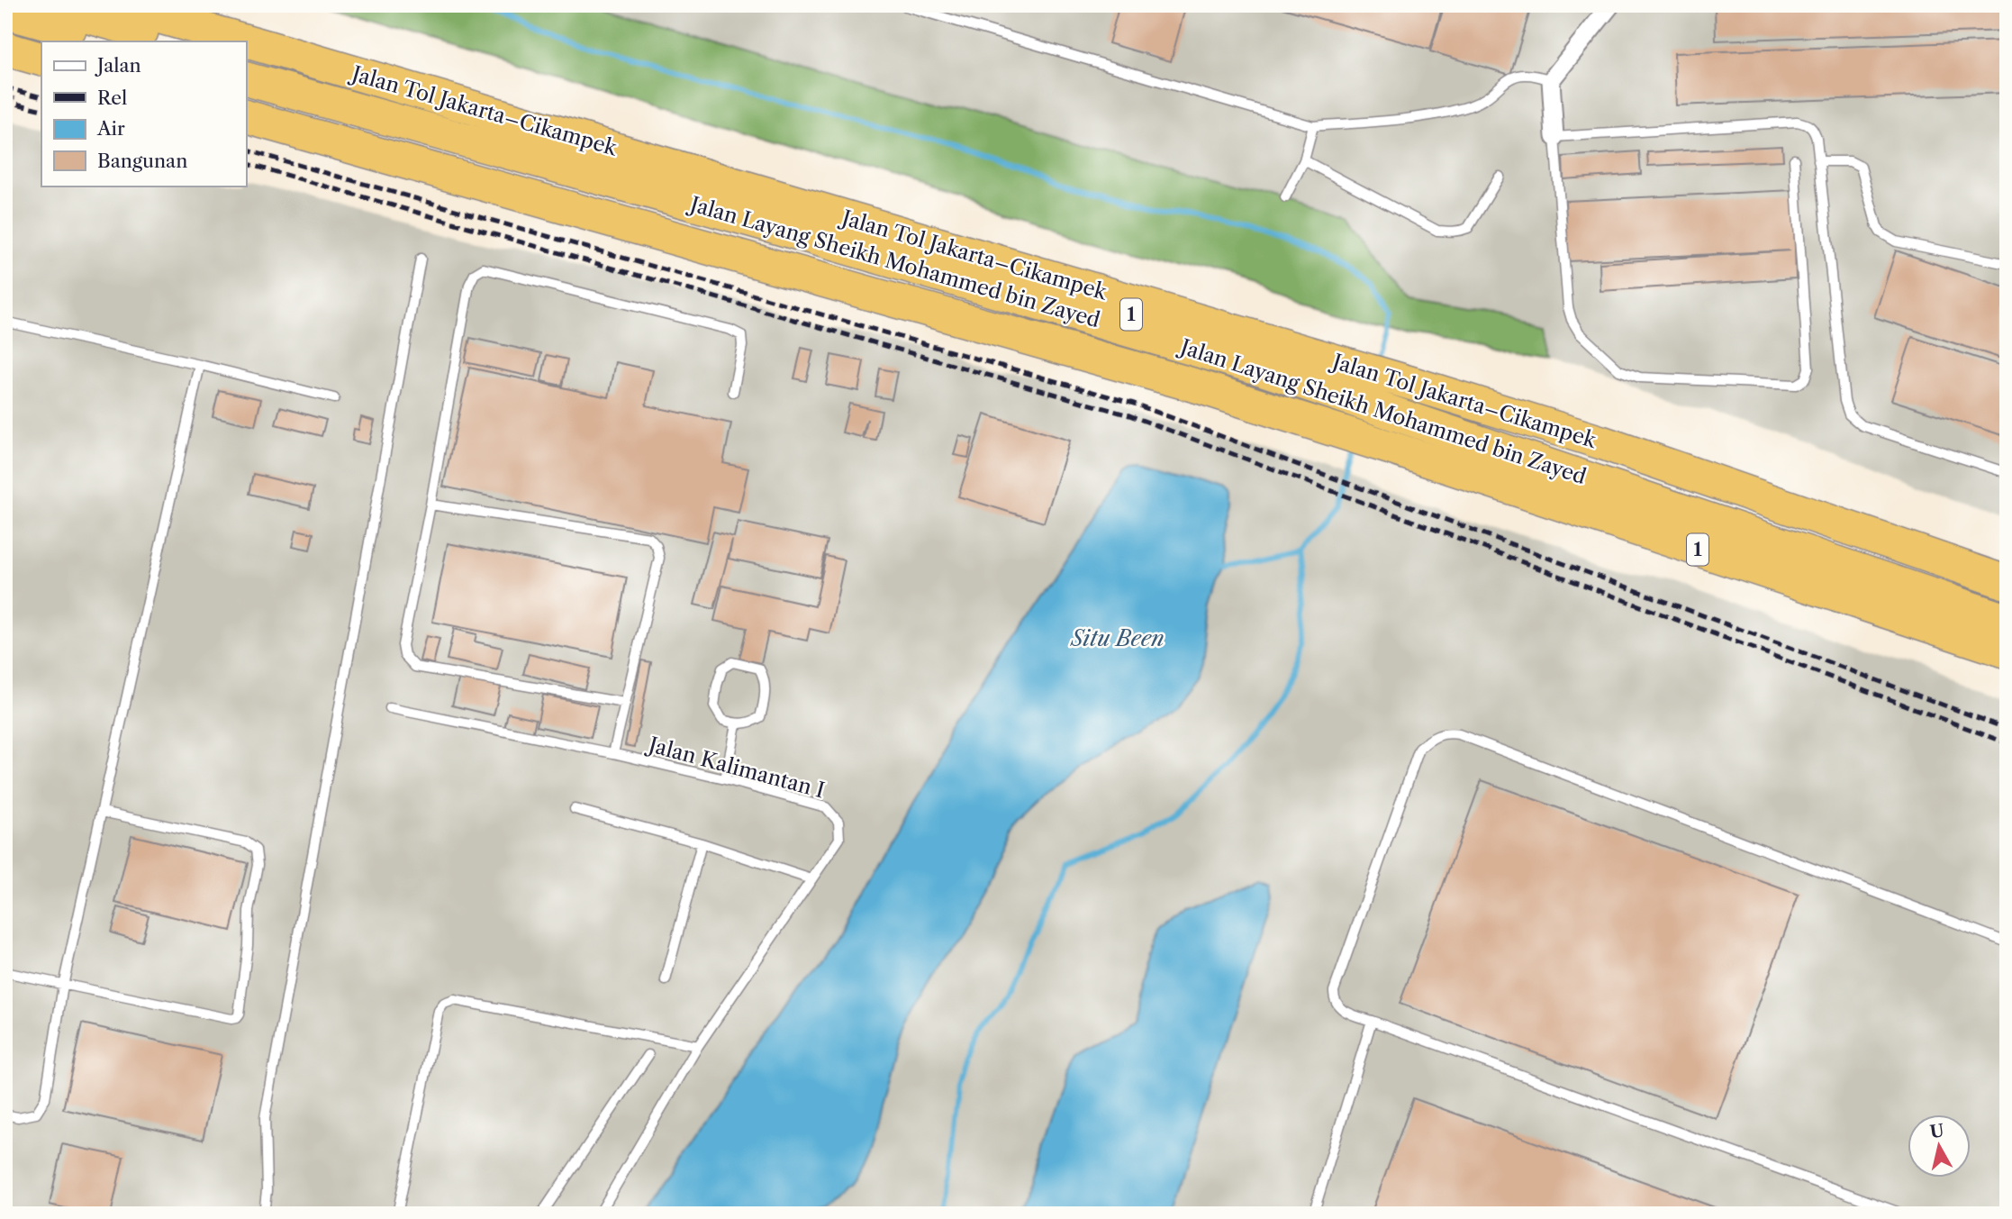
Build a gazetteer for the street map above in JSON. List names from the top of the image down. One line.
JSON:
{"streets":{"highway":["Jalan Tol Jakarta–Cikampek","Jalan Layang Sheikh Mohammed bin Zayed","1"],"lane":["Jalan Kalimantan I"]},"water":["Situ Been"],"legend":["Jalan","Rel","Air","Bangunan"],"north":"top"}
